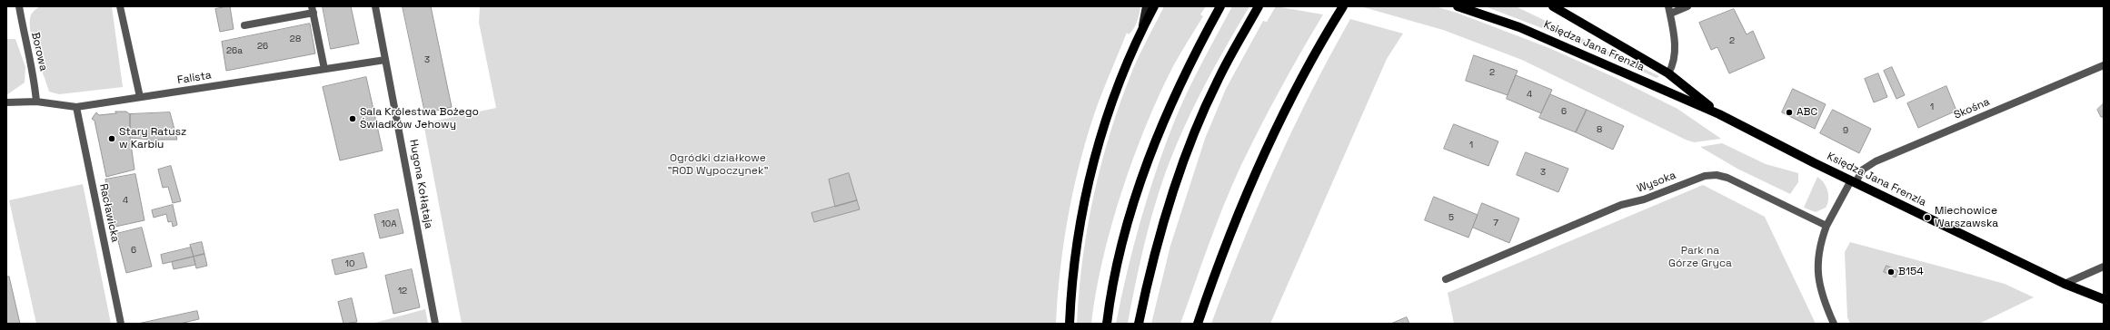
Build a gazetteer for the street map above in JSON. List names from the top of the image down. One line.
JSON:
{"streets":{"main road":["Księdza Jana Frenzla"],"street":["Borowa","Falista","Skośna","Wysoka","Hugona Kołłątaja","Racławicka"]},"crossings":[["Księdza Jana Frenzla","Skośna"],["Borowa","Falista"],["Falista","Hugona Kołłątaja"],["Falista","Racławicka"]],"parks":["Ogródki działkowe \"ROD Wypoczynek\"","Park na Górze Gryca"],"places":["ABC","Sala Królestwa Bożego Świadków Jehowy","Stary Ratusz w Karbiu","Miechowice Warszawska","B154"],"house_numbers":["28","2","26","26a","3","2","4","1","6","8","9","1","3","4","5","7","10A","6","10","12"]}
